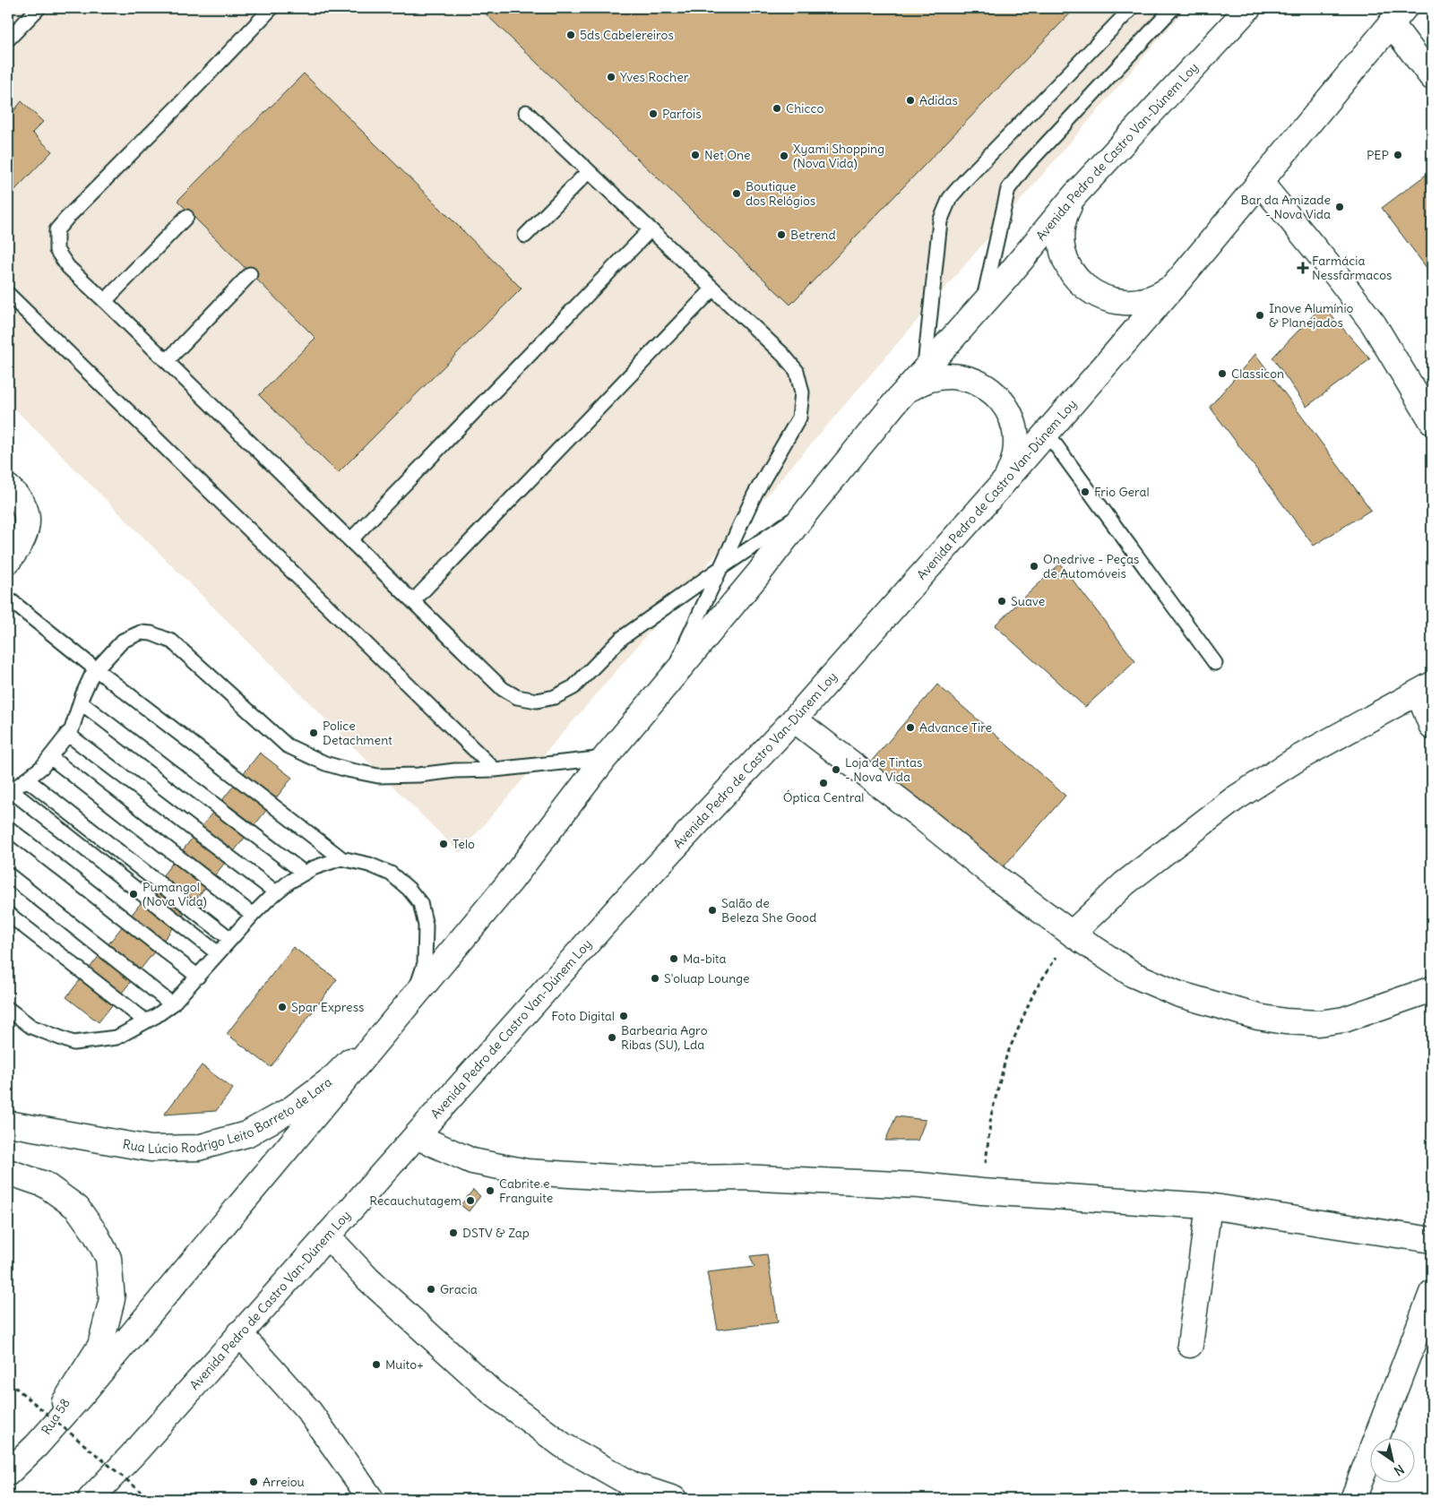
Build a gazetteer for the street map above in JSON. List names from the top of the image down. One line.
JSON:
{"streets":{"main road":["Avenida Pedro de Castro Van-Dúnem Loy","Rua Lúcio Rodrigo Leito Barreto de Lara","Rua 58"]},"crossings":[["Avenida Pedro de Castro Van-Dúnem Loy","Rua Lúcio Rodrigo Leito Barreto de Lara"],["Avenida Pedro de Castro Van-Dúnem Loy","Rua 58"]],"places":{"other":["5ds Cabelereiros","Yves Rocher","Adidas","Chicco","Parfois","Net One","PEP","Xyami Shopping (Nova Vida)","Boutique dos Relógios","Bar da Amizade - Nova Vida","Betrend","Inove Alumínio & Planejados","Classicon","Frio Geral","Onedrive - Peças de Automóveis","Suave","Advance Tire","Police Detachment","Loja de Tintas - Nova Vida","Óptica Central","Telo","Pumangol (Nova Vida)","Salão de Beleza She Good","Ma-bita","S'oluap Lounge","Spar Express","Foto Digital","Barbearia Agro Ribas (SU), Lda","Cabrite e Franguite","Recauchutagem","DSTV & Zap","Gracia","Muito+","Arreiou"],"health":["Farmácia Nessfarmacos"]},"north":"bottom right"}
